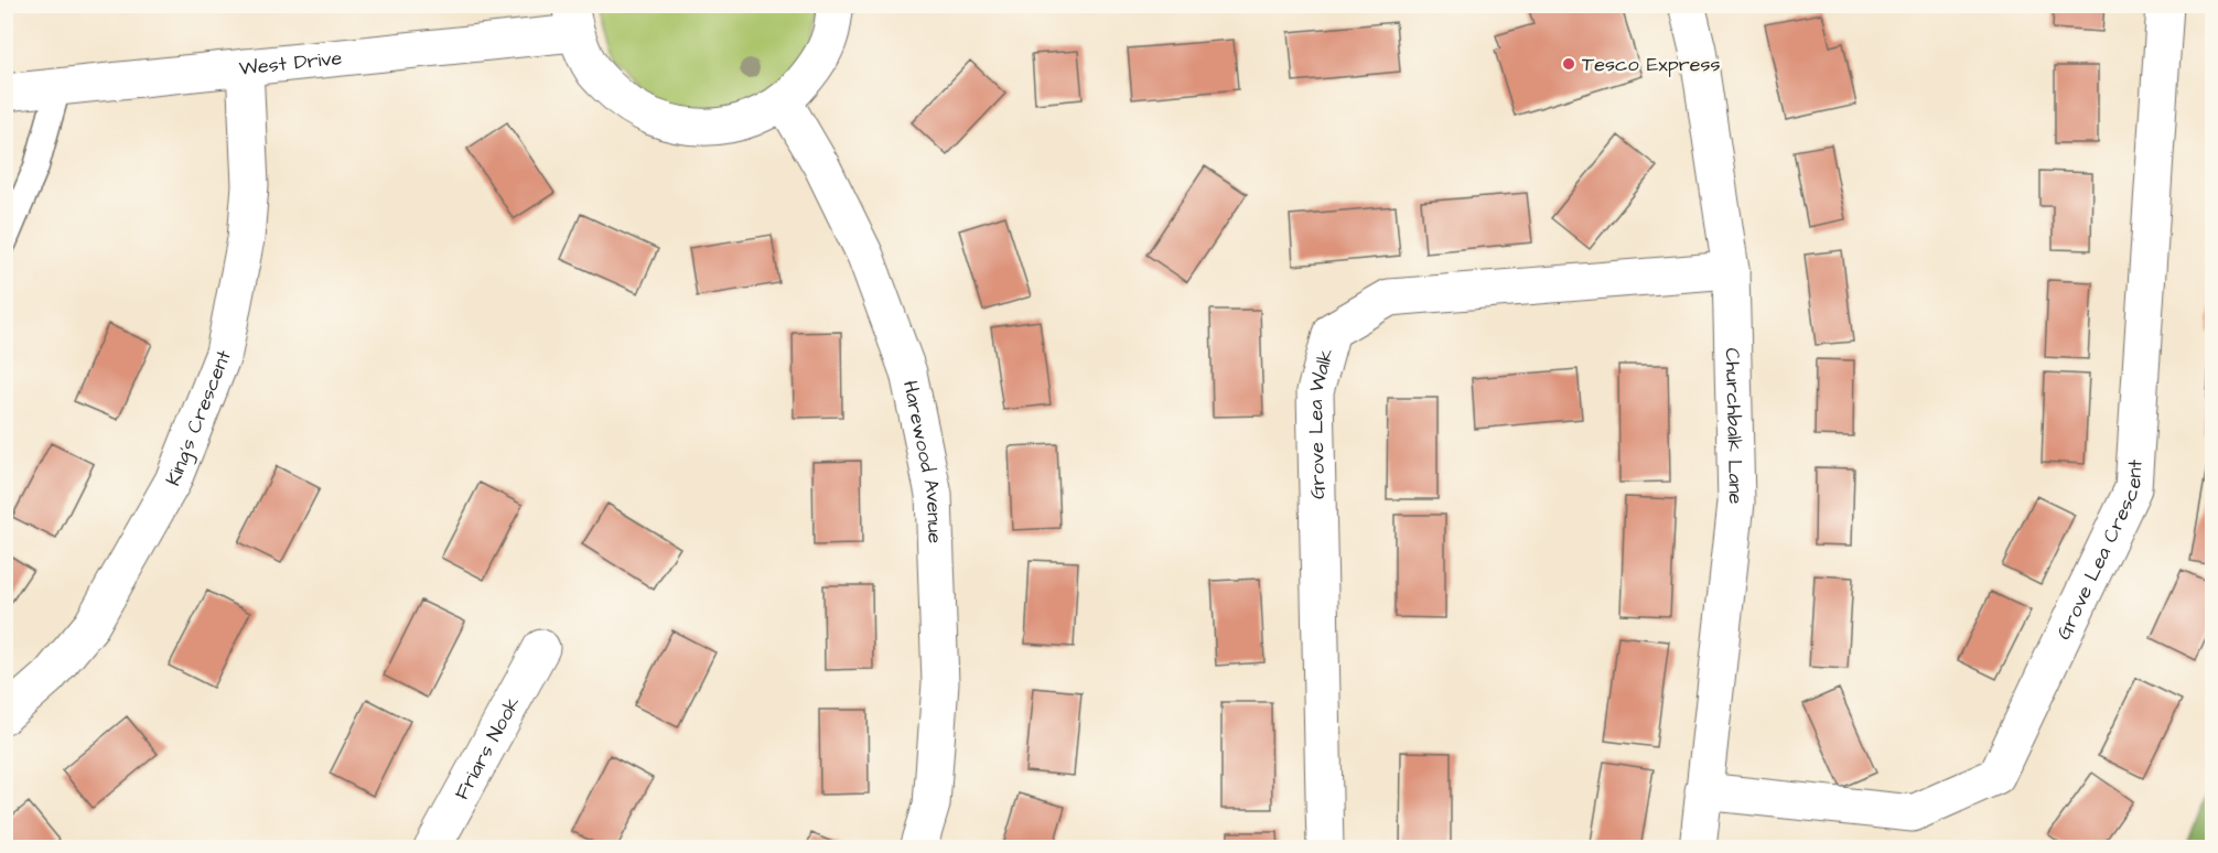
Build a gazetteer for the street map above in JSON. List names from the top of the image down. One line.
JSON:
{"streets":{"street":["West Drive","King's Crescent","Grove Lea Walk","Churchbalk Lane","Harewood Avenue","Grove Lea Crescent","Friars Nook"]},"crossings":[["West Drive","King's Crescent"],["Grove Lea Walk","Churchbalk Lane"],["Churchbalk Lane","Grove Lea Crescent"]],"places":["Tesco Express"]}
